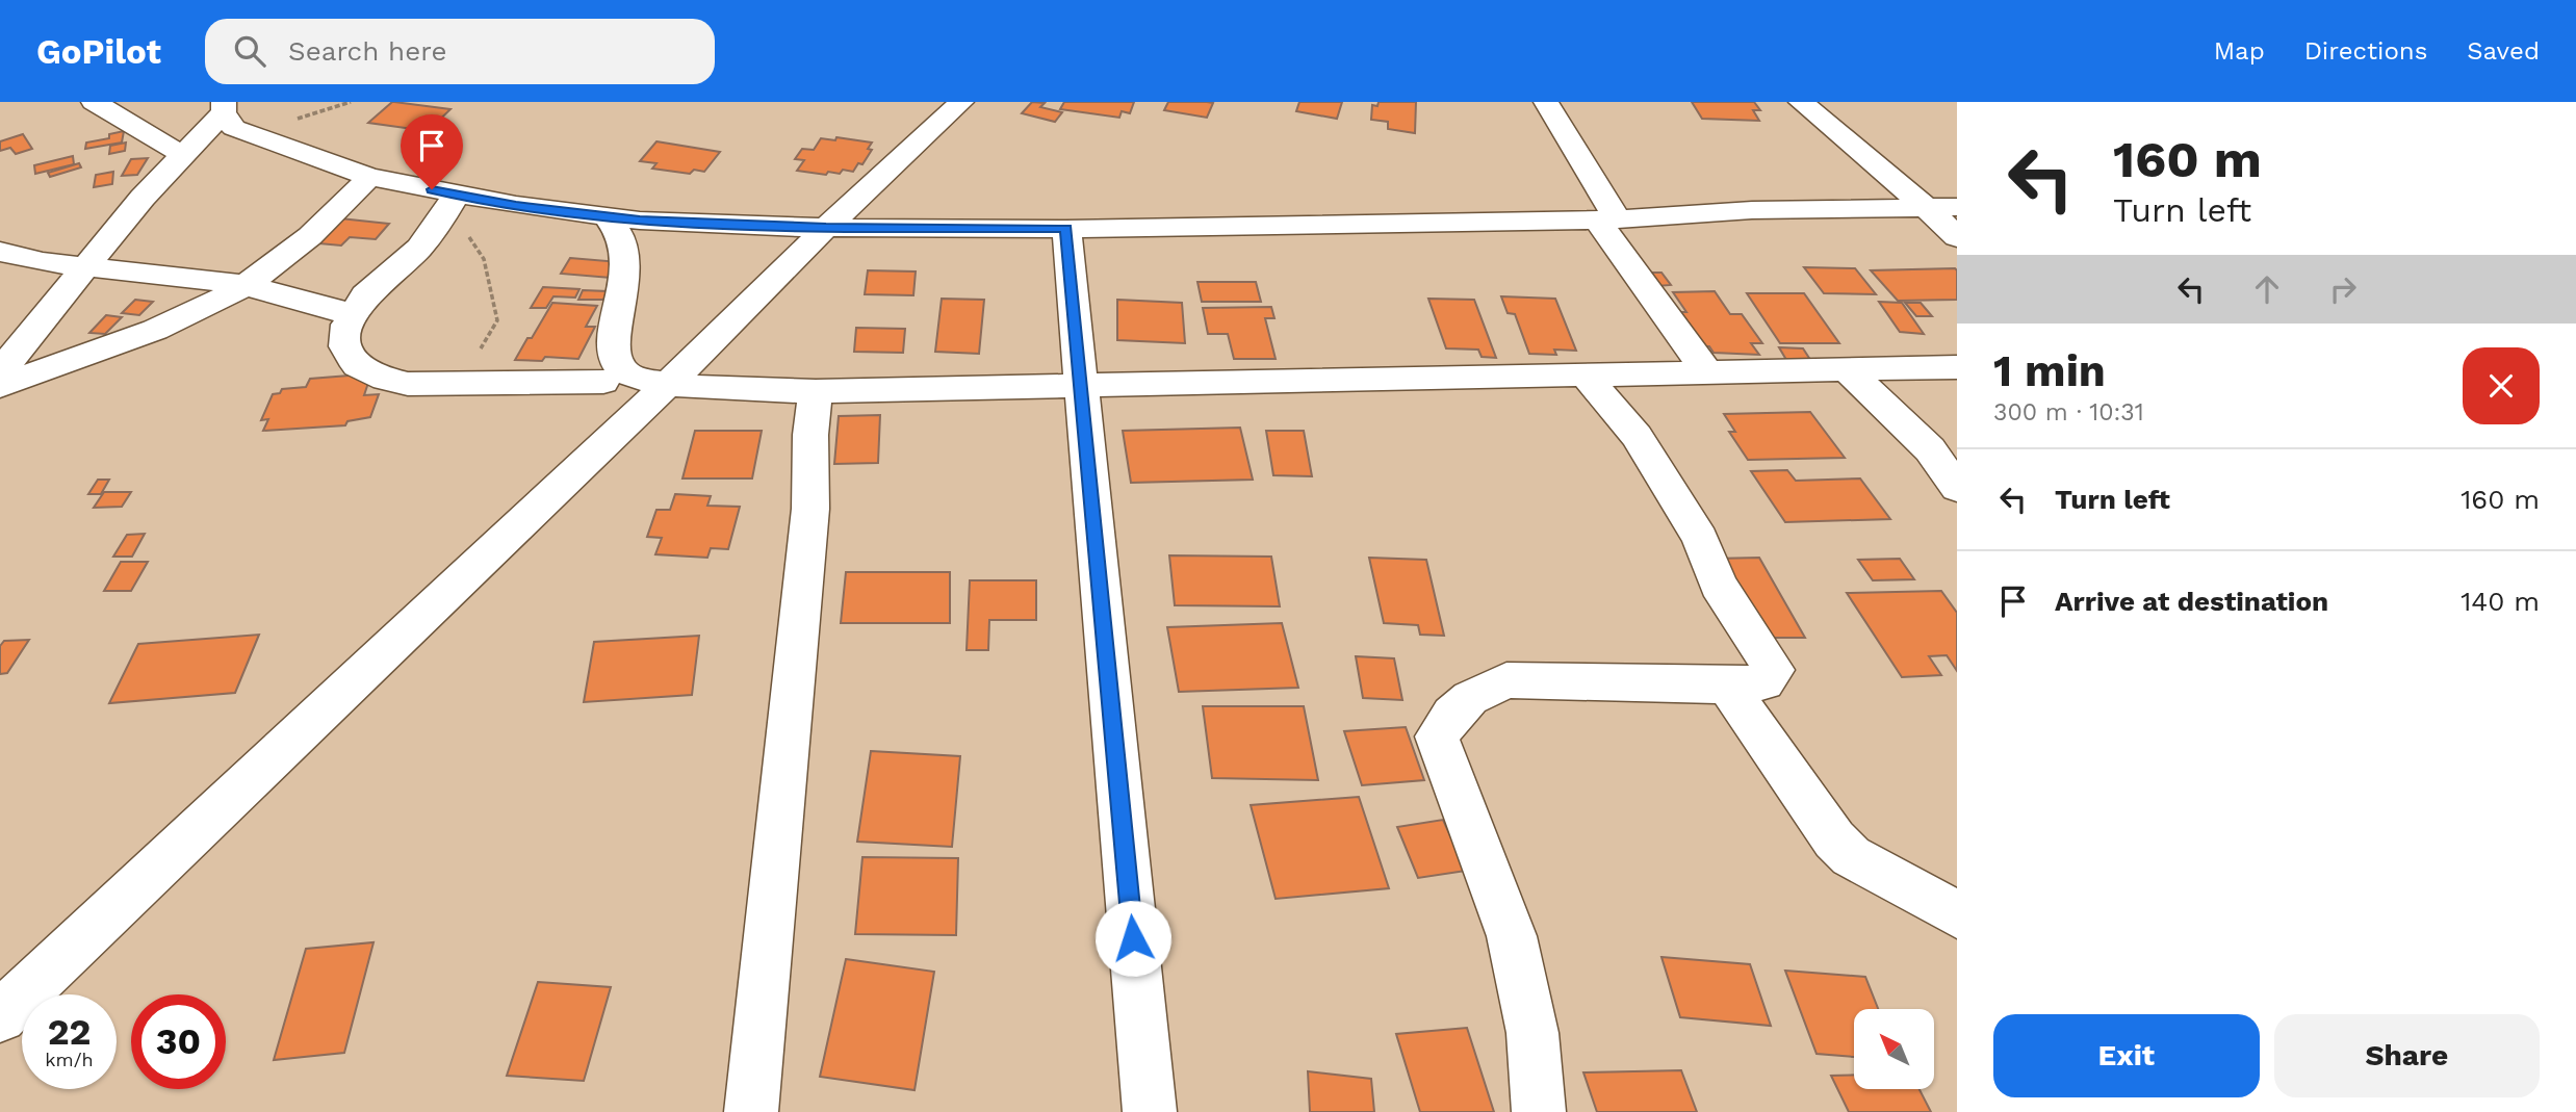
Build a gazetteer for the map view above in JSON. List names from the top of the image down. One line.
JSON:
{"north":"top left","page":{"header":"GoPilot","search":"Search here","nav":["Map","Directions","Saved"],"turn":["160 m","Turn left"],"heading":["1 min","300 m · 10:31"],"list":[{"name":"Turn left","value":"160 m"},{"name":"Arrive at destination","value":"140 m"}],"speed":"22 km/h","limit":"30","buttons":["Exit","Share"]}}
